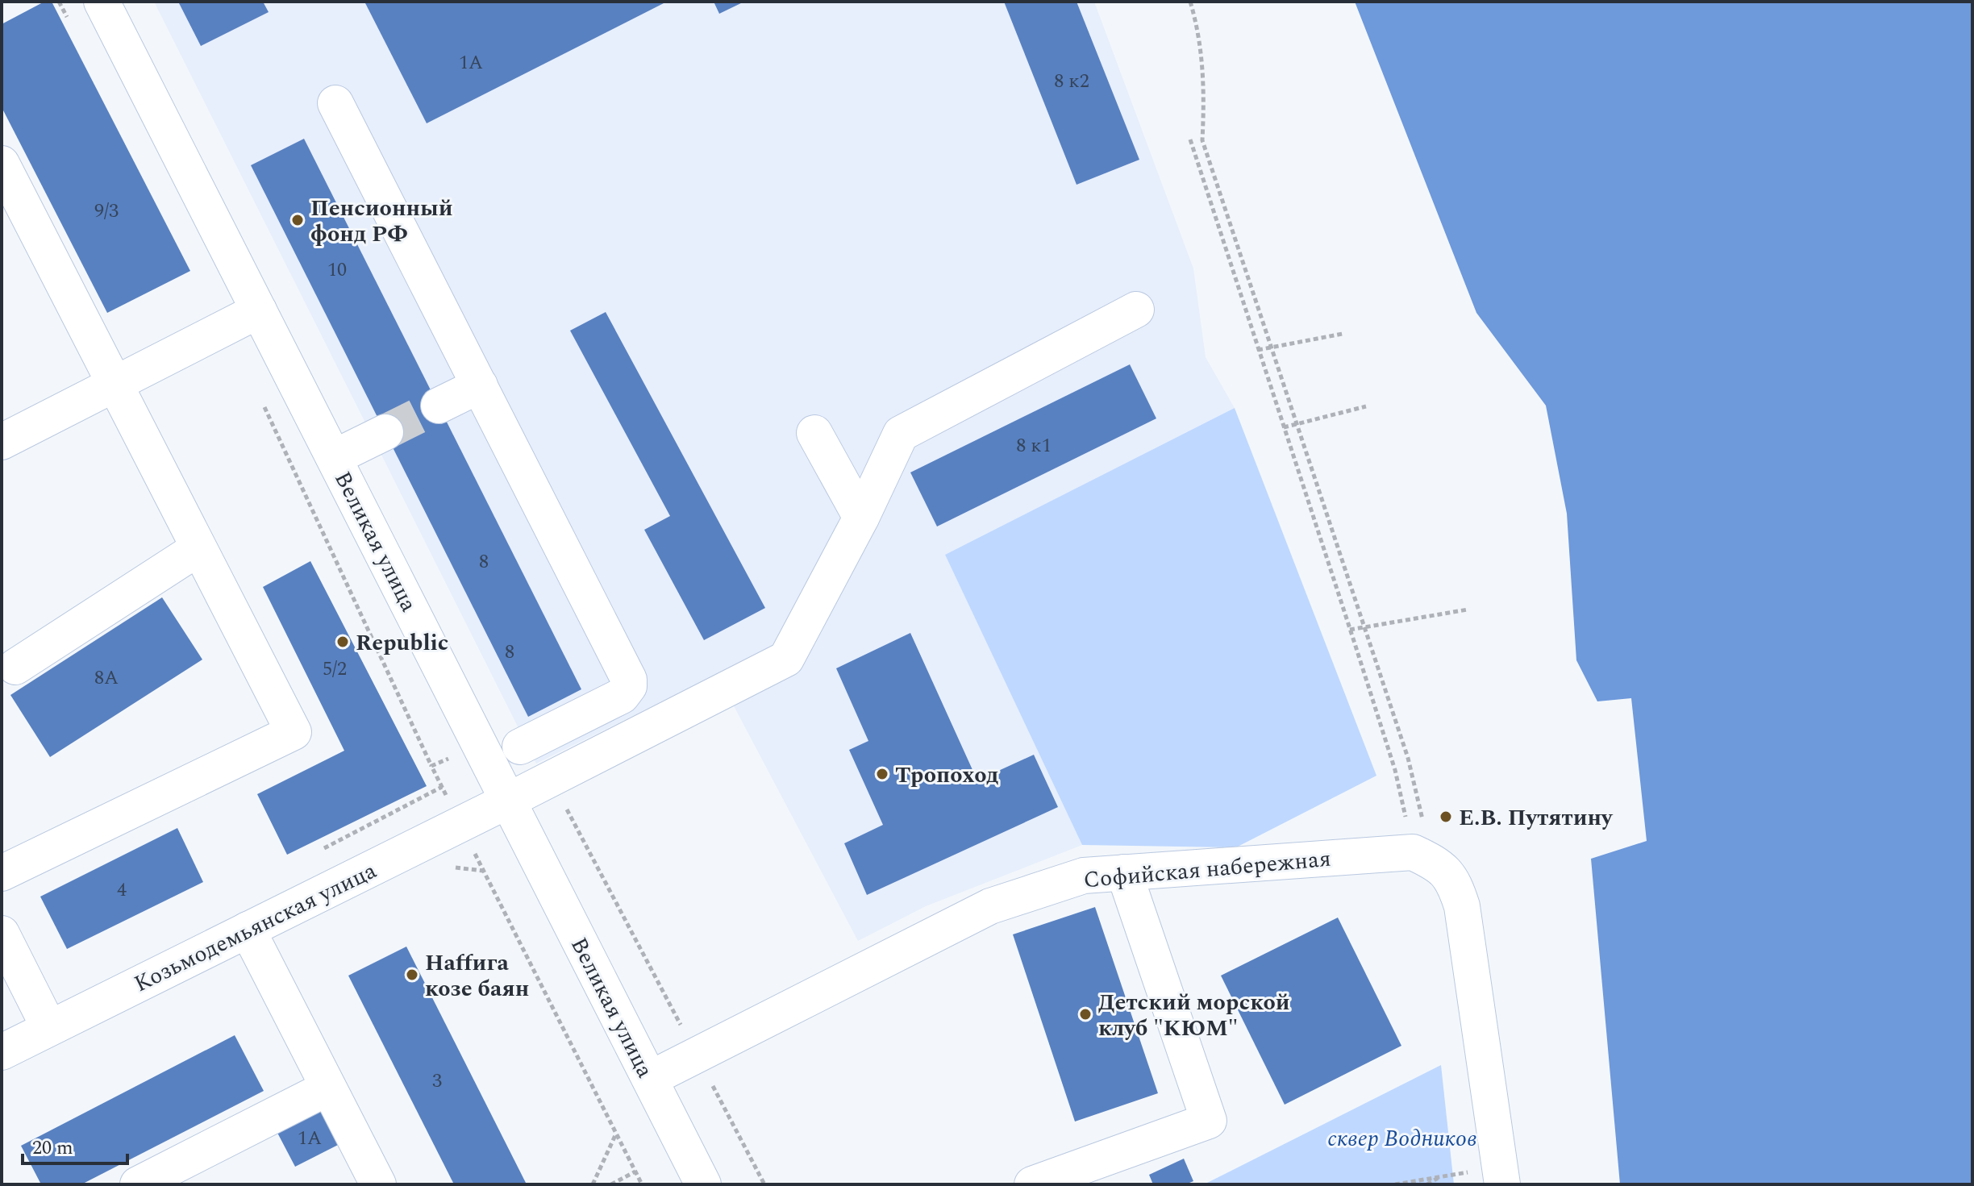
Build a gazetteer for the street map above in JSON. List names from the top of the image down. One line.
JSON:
{"streets":{"street":["Великая улица","Софийская набережная","Козьмодемьянская улица"]},"crossings":[["Великая улица","Софийская набережная"],["Великая улица","Козьмодемьянская улица"]],"parks":["сквер Водников"],"places":["Пенсионный фонд РФ","Republic","Тропоход","Е.В. Путятину","Наffига козе баян","Детский морской клуб \"КЮМ\""],"house_numbers":["1А","8 к2","9/3","10","8 к1","8","8","5/2","8А","4","3","1А"],"scale_bar":"20 m"}
